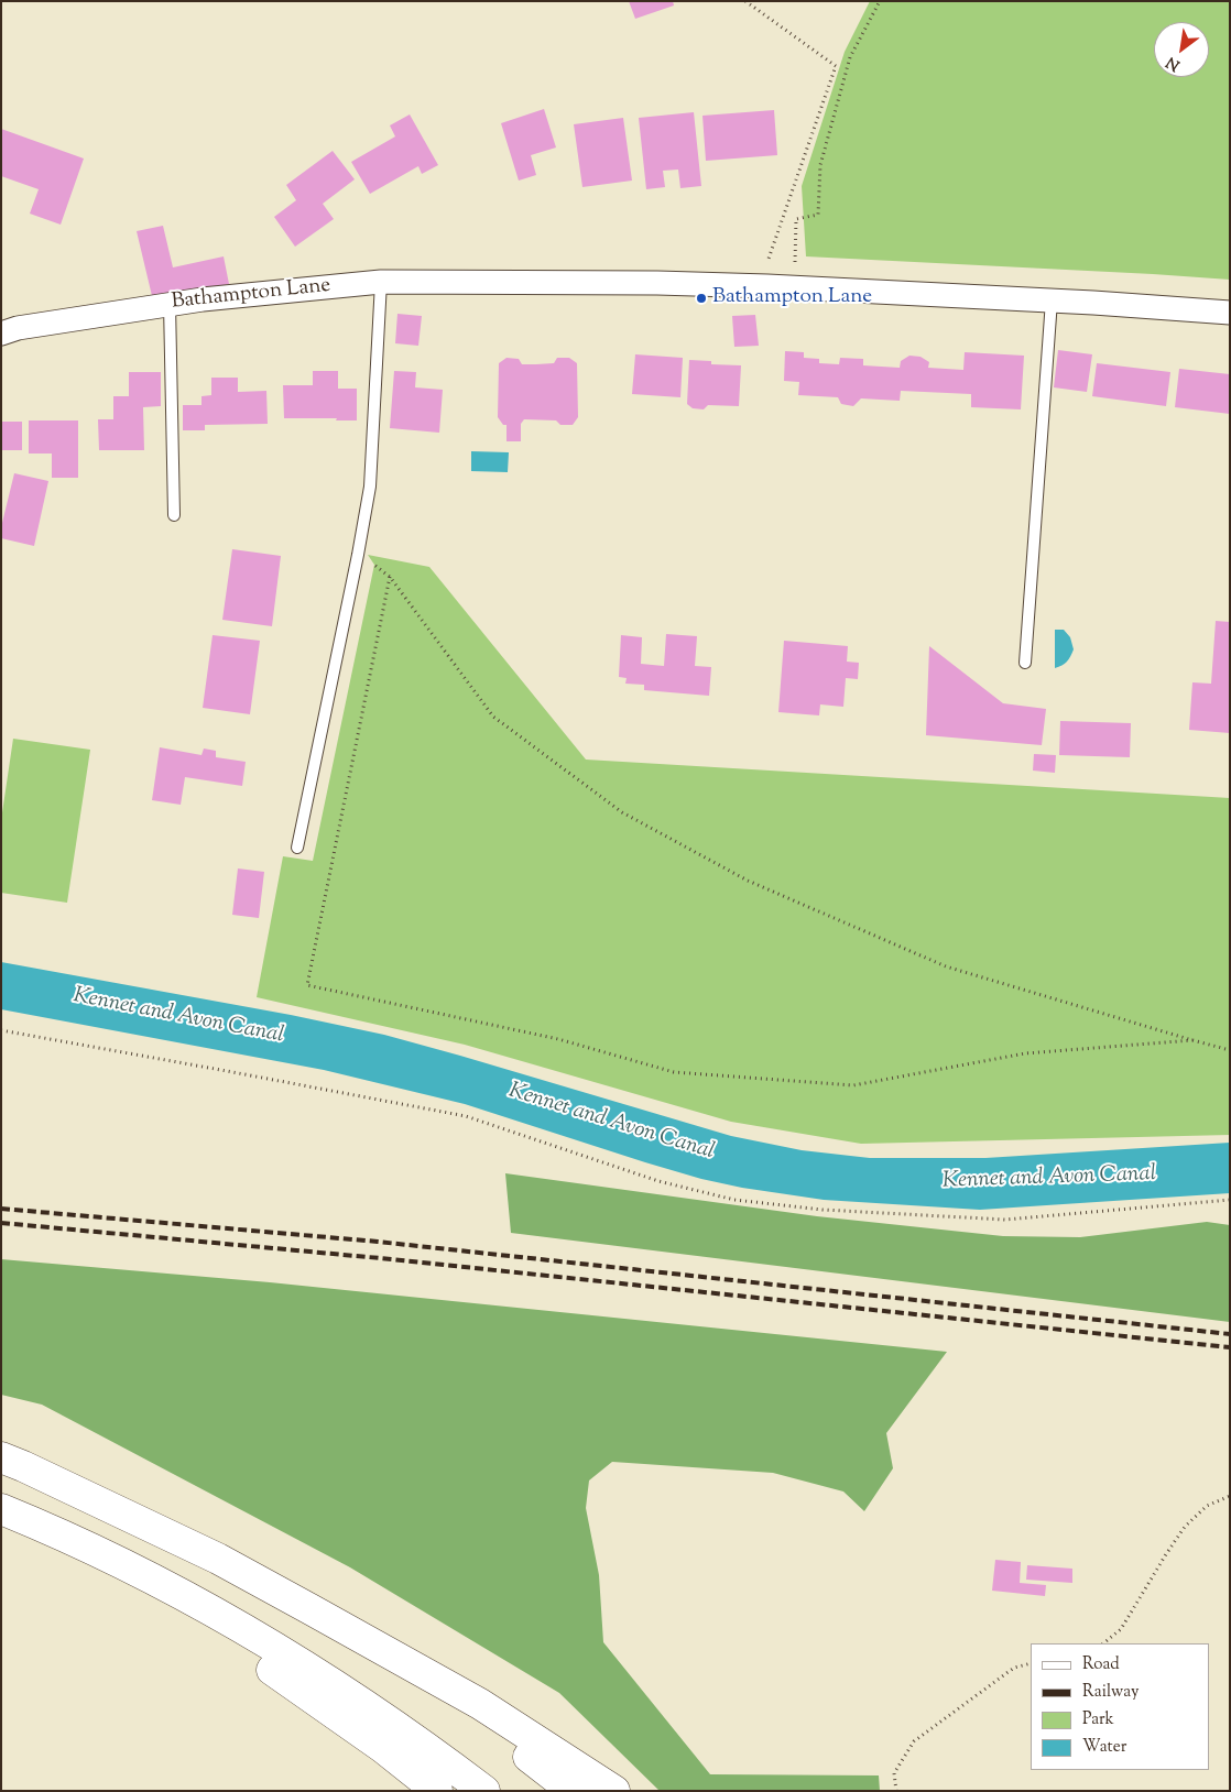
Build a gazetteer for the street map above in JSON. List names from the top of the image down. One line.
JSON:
{"streets":{"street":["Bathampton Lane"]},"water":["Kennet and Avon Canal"],"places":["Bathampton Lane"],"legend":["Road","Railway","Park","Water"],"north":"bottom left"}
